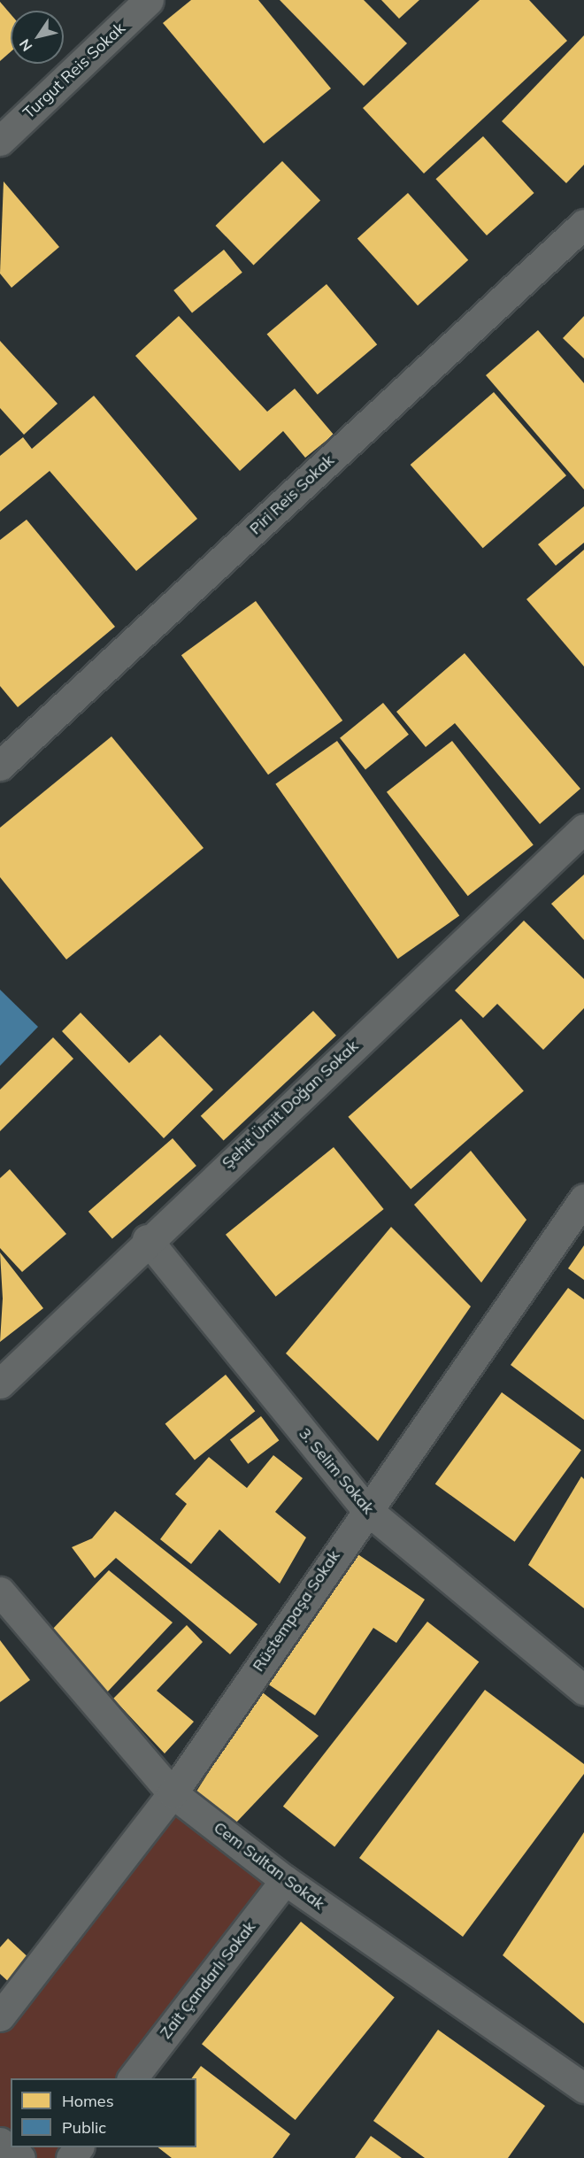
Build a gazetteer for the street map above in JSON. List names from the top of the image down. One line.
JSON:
{"streets":{"street":["Turgut Reis Sokak","Piri Reis Sokak","Şehit Ümit Doğan Sokak","3. Selim Sokak","Rüstempaşa Sokak","Cem Sultan Sokak","Zait Çandarlı Sokak"]},"crossings":[["Şehit Ümit Doğan Sokak","3. Selim Sokak"],["3. Selim Sokak","Rüstempaşa Sokak"],["Rüstempaşa Sokak","Cem Sultan Sokak"],["Cem Sultan Sokak","Zait Çandarlı Sokak"]],"legend":["Homes","Public"],"north":"bottom left"}
